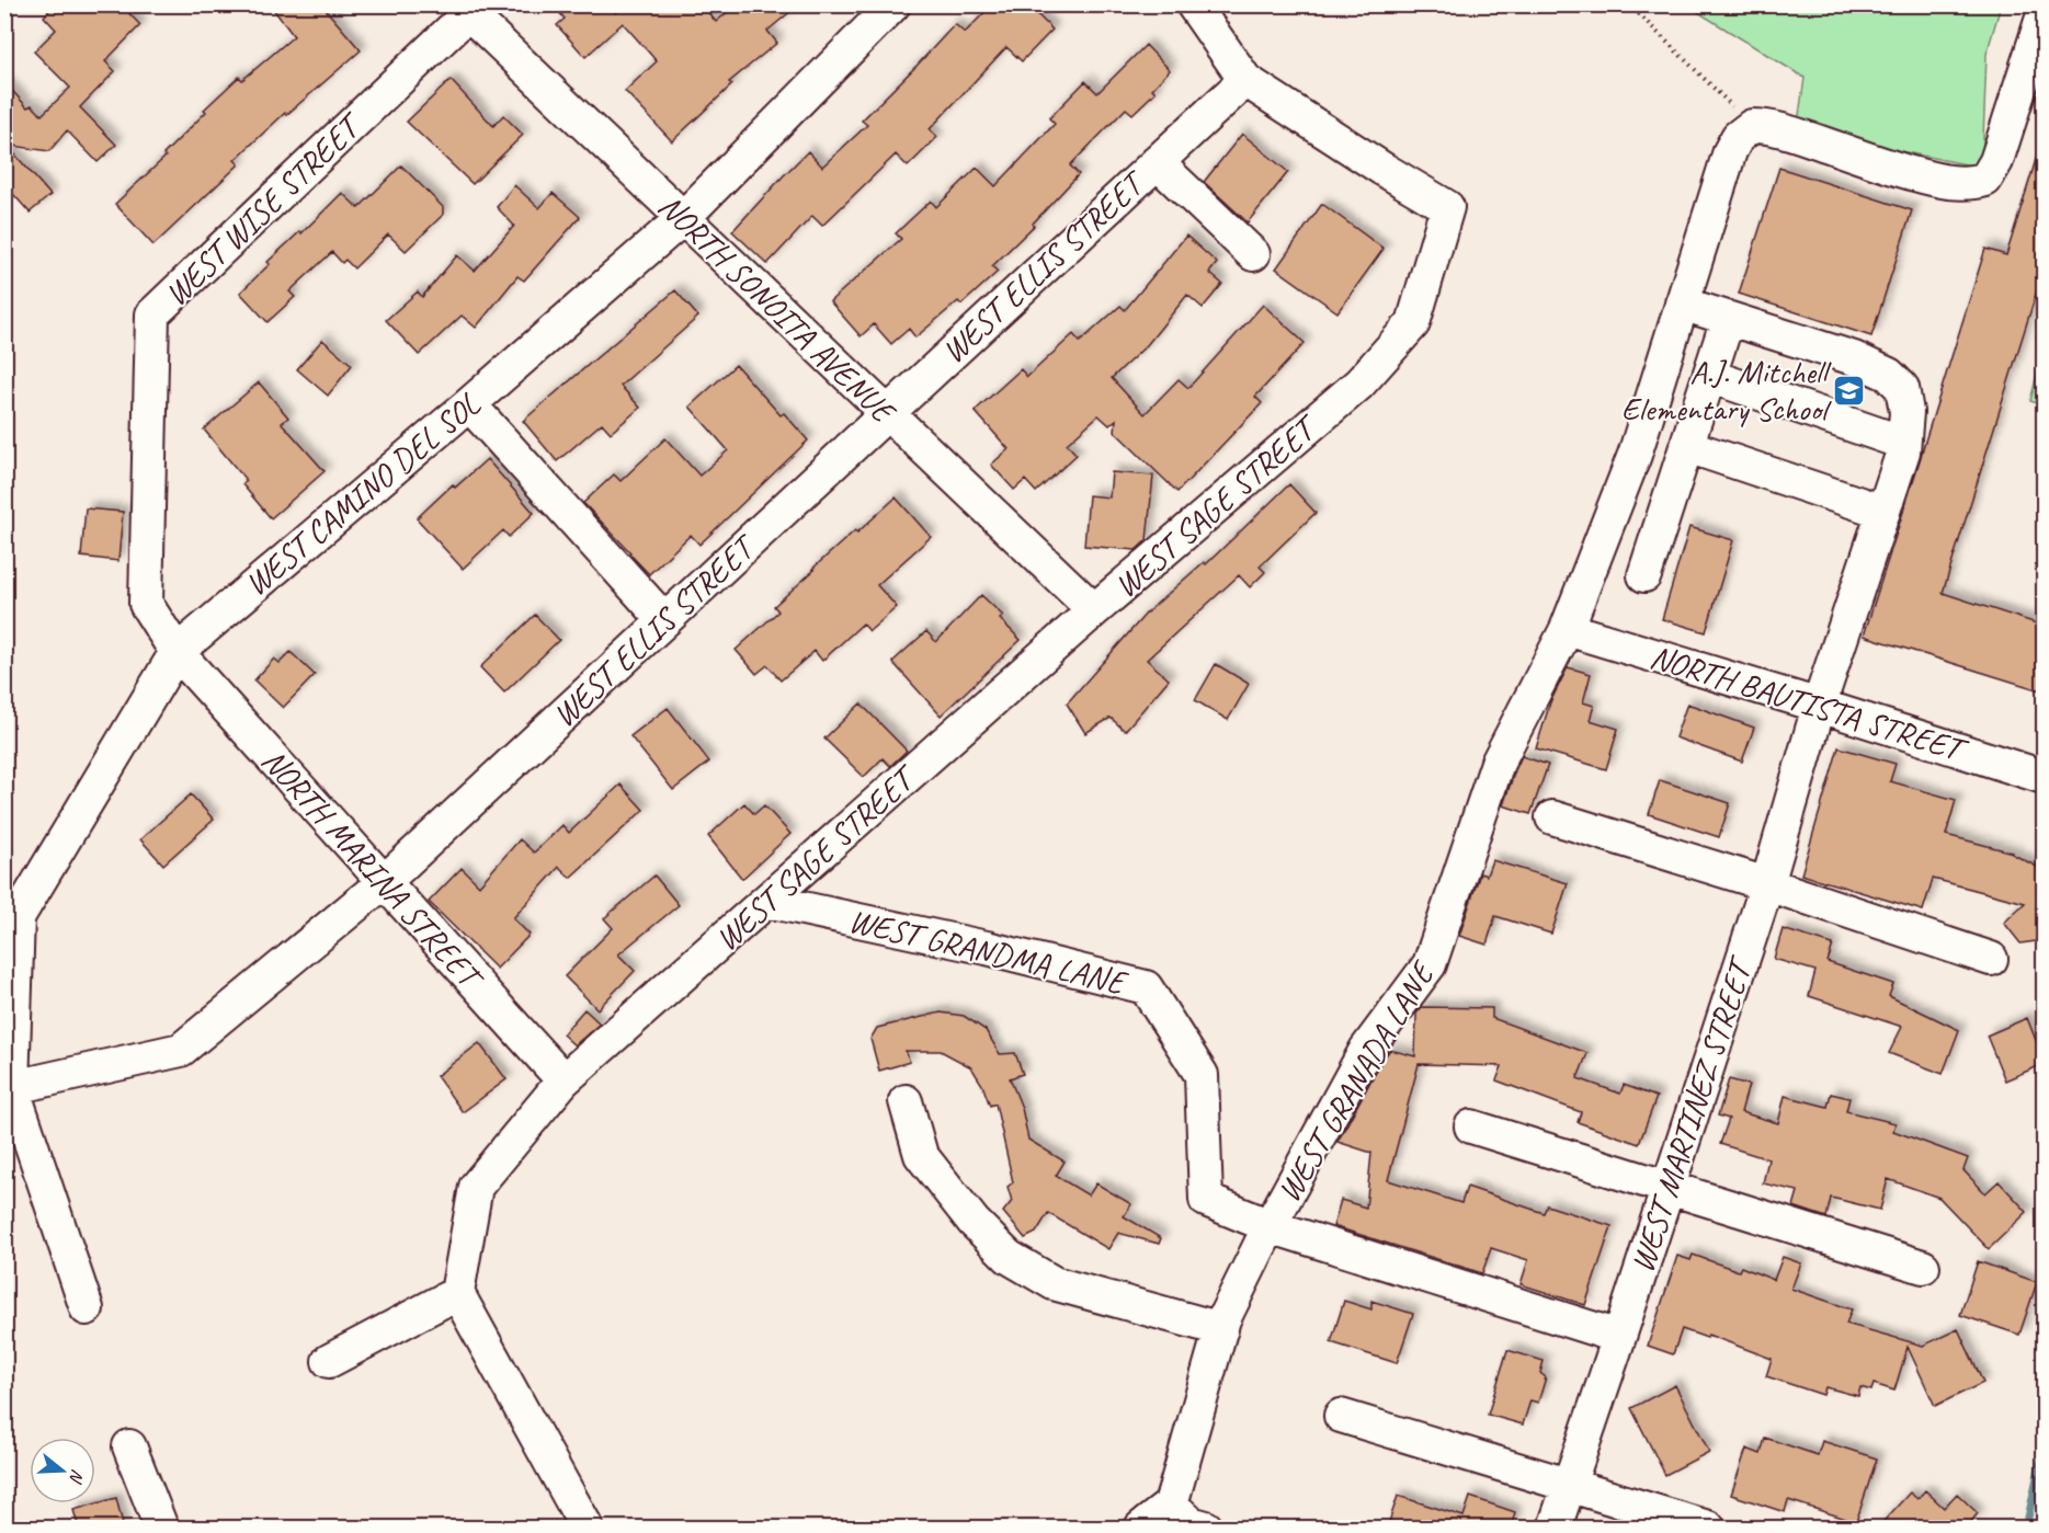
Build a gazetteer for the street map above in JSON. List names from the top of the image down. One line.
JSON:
{"streets":{"street":["WEST WISE STREET","WEST ELLIS STREET","NORTH SONOITA AVENUE","WEST CAMINO DEL SOL","WEST SAGE STREET","NORTH BAUTISTA STREET","NORTH MARINA STREET","WEST GRANDMA LANE","WEST GRANADA LANE","WEST MARTINEZ STREET"]},"crossings":[["WEST WISE STREET","NORTH SONOITA AVENUE"],["WEST WISE STREET","WEST CAMINO DEL SOL"],["WEST WISE STREET","NORTH MARINA STREET"],["WEST ELLIS STREET","NORTH SONOITA AVENUE"],["WEST ELLIS STREET","WEST CAMINO DEL SOL"],["WEST ELLIS STREET","WEST SAGE STREET"],["WEST ELLIS STREET","NORTH MARINA STREET"],["NORTH SONOITA AVENUE","WEST CAMINO DEL SOL"],["NORTH SONOITA AVENUE","WEST SAGE STREET"],["WEST CAMINO DEL SOL","NORTH MARINA STREET"],["WEST SAGE STREET","NORTH MARINA STREET"],["WEST SAGE STREET","WEST GRANDMA LANE"],["NORTH BAUTISTA STREET","WEST GRANADA LANE"],["NORTH BAUTISTA STREET","WEST MARTINEZ STREET"],["WEST GRANDMA LANE","WEST GRANADA LANE"],["WEST GRANADA LANE","WEST MARTINEZ STREET"]],"places":{"school or university":["A.J. Mitchell Elementary School"]},"north":"right"}
